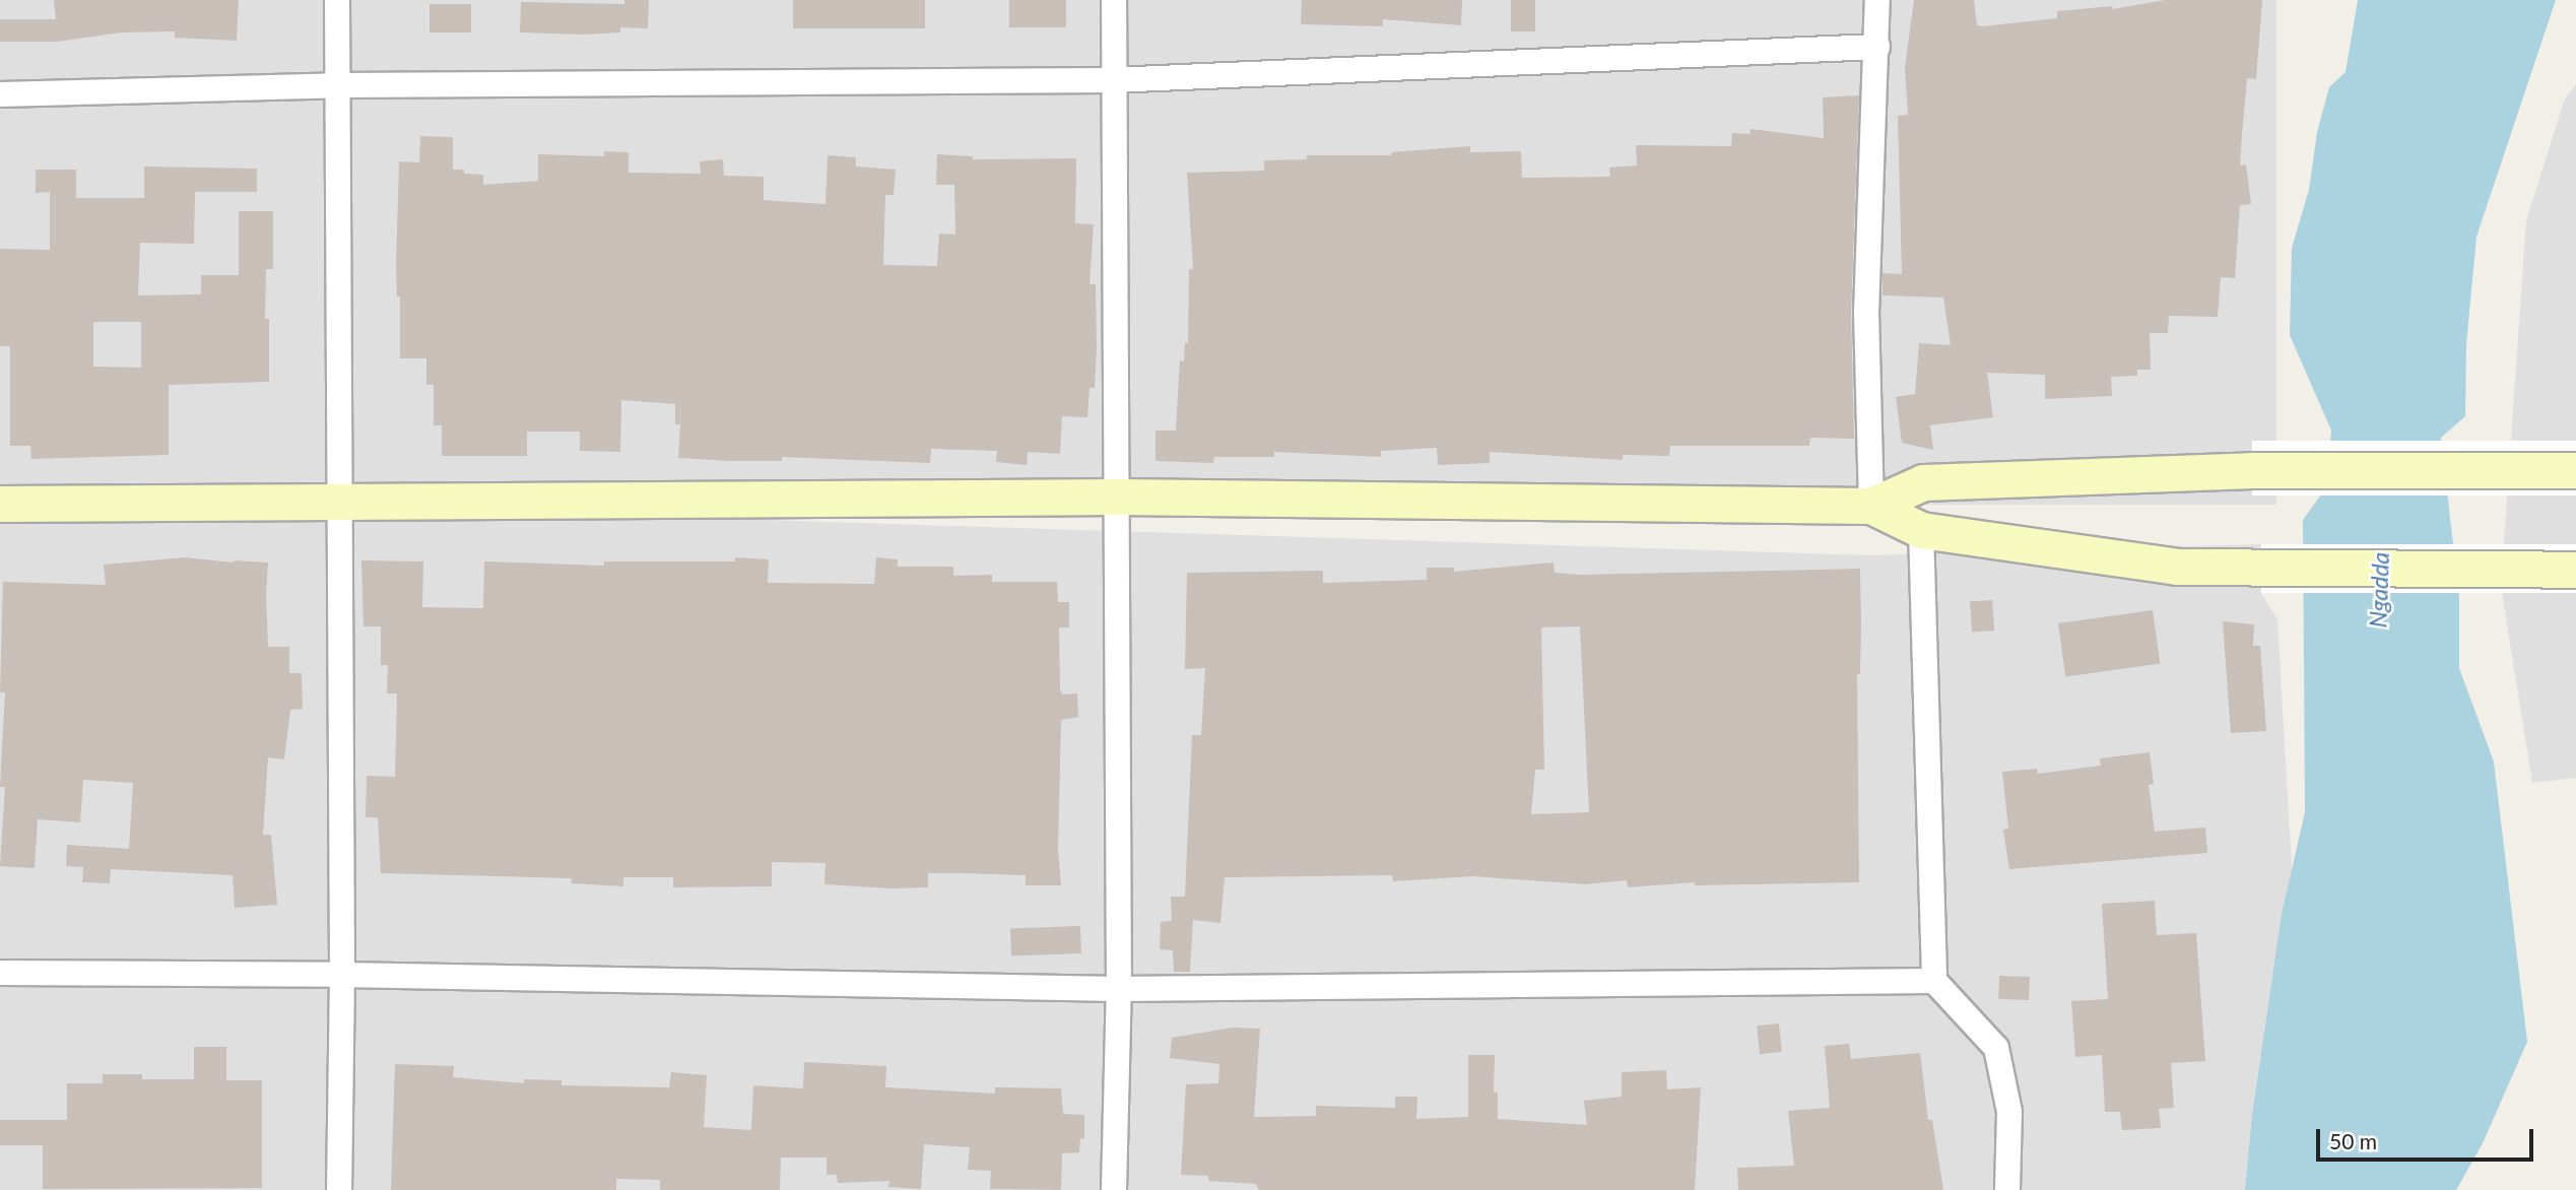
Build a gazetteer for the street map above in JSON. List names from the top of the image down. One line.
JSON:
{"water":["Ngadda"],"scale_bar":"50 m"}
